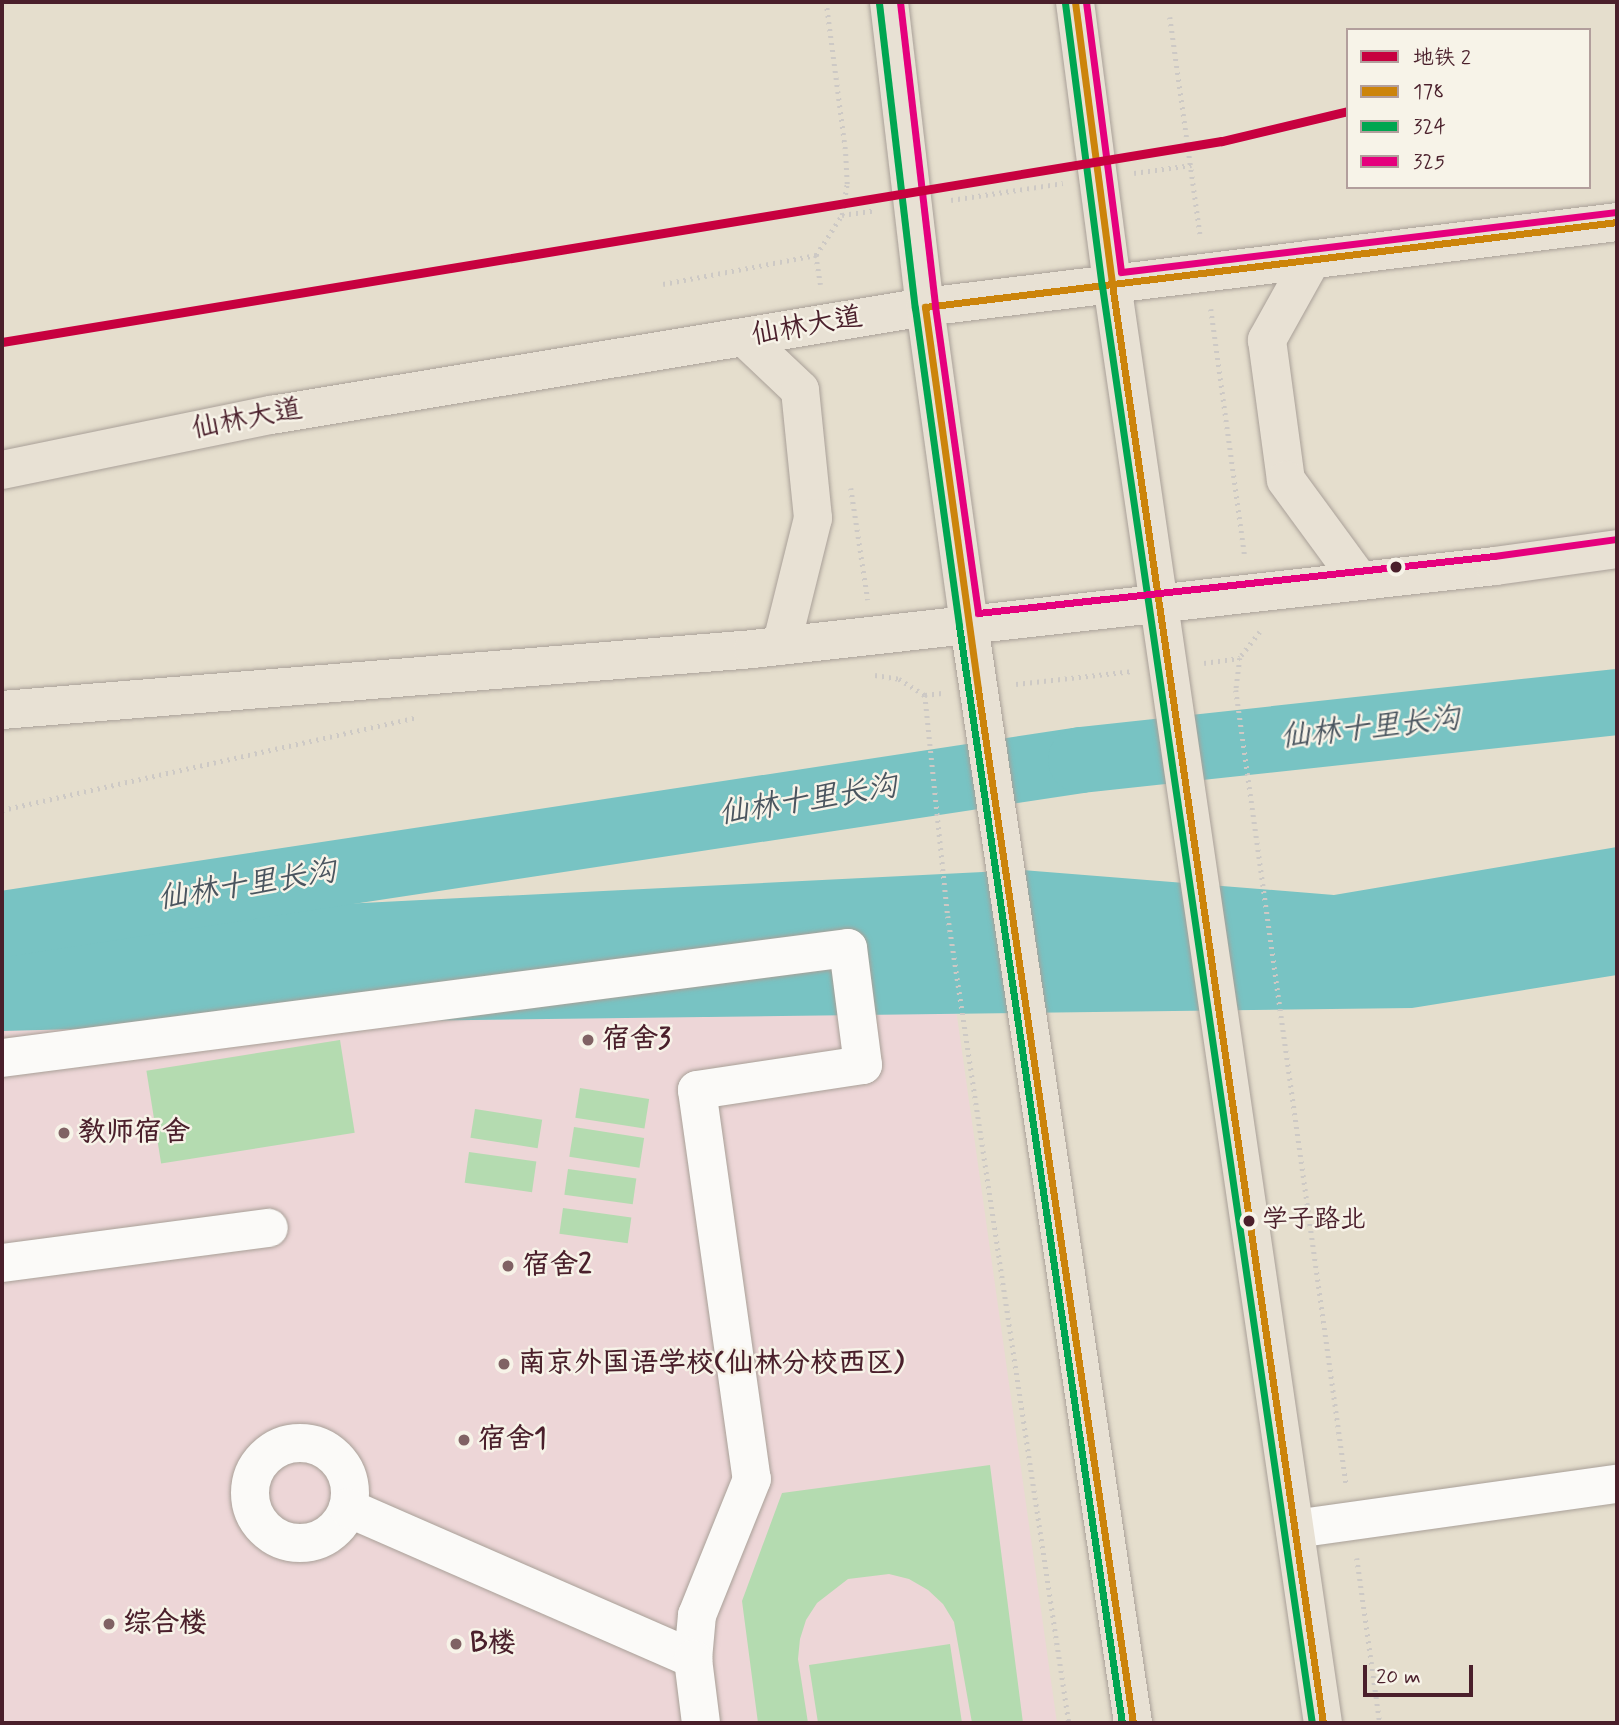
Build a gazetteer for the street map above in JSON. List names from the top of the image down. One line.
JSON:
{"streets":{"main road":["仙林大道"]},"water":["仙林十里长沟"],"places":["宿舍3","教师宿舍","学子路北","宿舍2","南京外国语学校(仙林分校西区)","宿舍1","综合楼","B楼"],"lines":["transit line 178","transit line 325","transit line 324","metro line 2"],"legend":["地铁 2","178","324","325"],"scale_bar":"20 m"}
